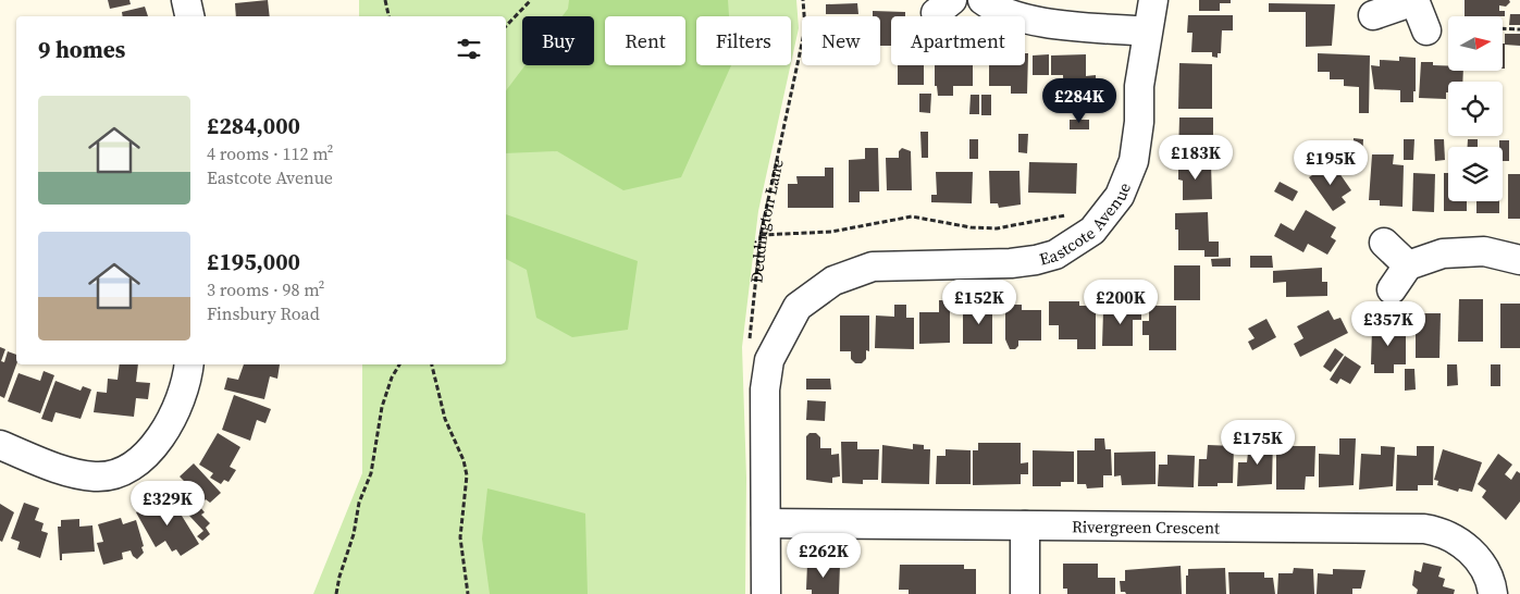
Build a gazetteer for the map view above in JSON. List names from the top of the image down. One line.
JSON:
{"streets":{"street":["Eastcote Avenue","Rivergreen Crescent"],"path":["Deddington Lane"]},"crossings":[["Eastcote Avenue","Rivergreen Crescent"]],"north":"right","page":{"chip":["Buy","Rent","Filters","New","Apartment"],"heading":"9 homes","price":["£284K","£183K","£195K","£152K","£200K","£357K","£175K","£329K","£262K"],"list":[{"name":"£284,000","note":"4 rooms · 112 m² · Eastcote Avenue"},{"name":"£195,000","note":"3 rooms · 98 m² · Finsbury Road"}]}}
